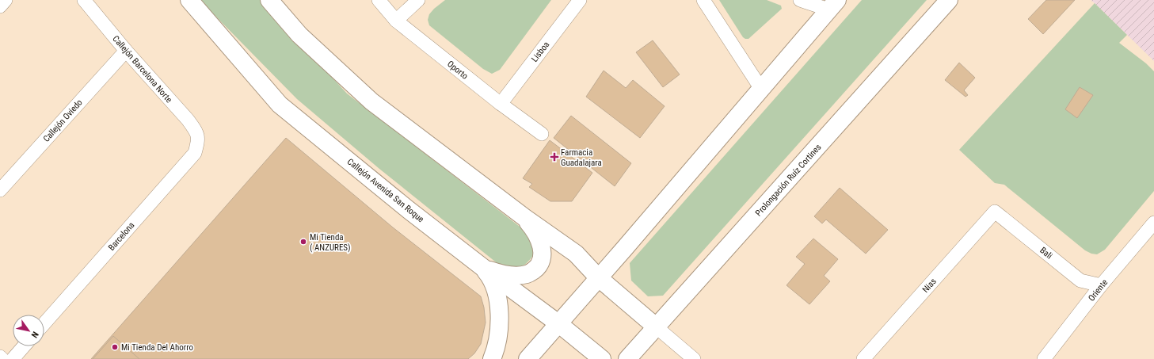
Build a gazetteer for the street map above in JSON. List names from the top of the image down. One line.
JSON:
{"streets":{"street":["Lisboa","Callejón Barcelona Norte","Oporto","Callejón Oviedo","Prolongación Ruíz Cortines","Callejón Avenida San Roque","Barcelona","Bali","Nias","Oriente"]},"crossings":[["Lisboa","Oporto"],["Callejón Barcelona Norte","Callejón Oviedo"],["Callejón Barcelona Norte","Barcelona"],["Bali","Nias"],["Bali","Oriente"]],"places":{"health":["Farmacia Guadalajara"],"other":["Mi Tienda ( ANZURES)","Mi Tienda Del Ahorro"]},"north":"bottom right"}
